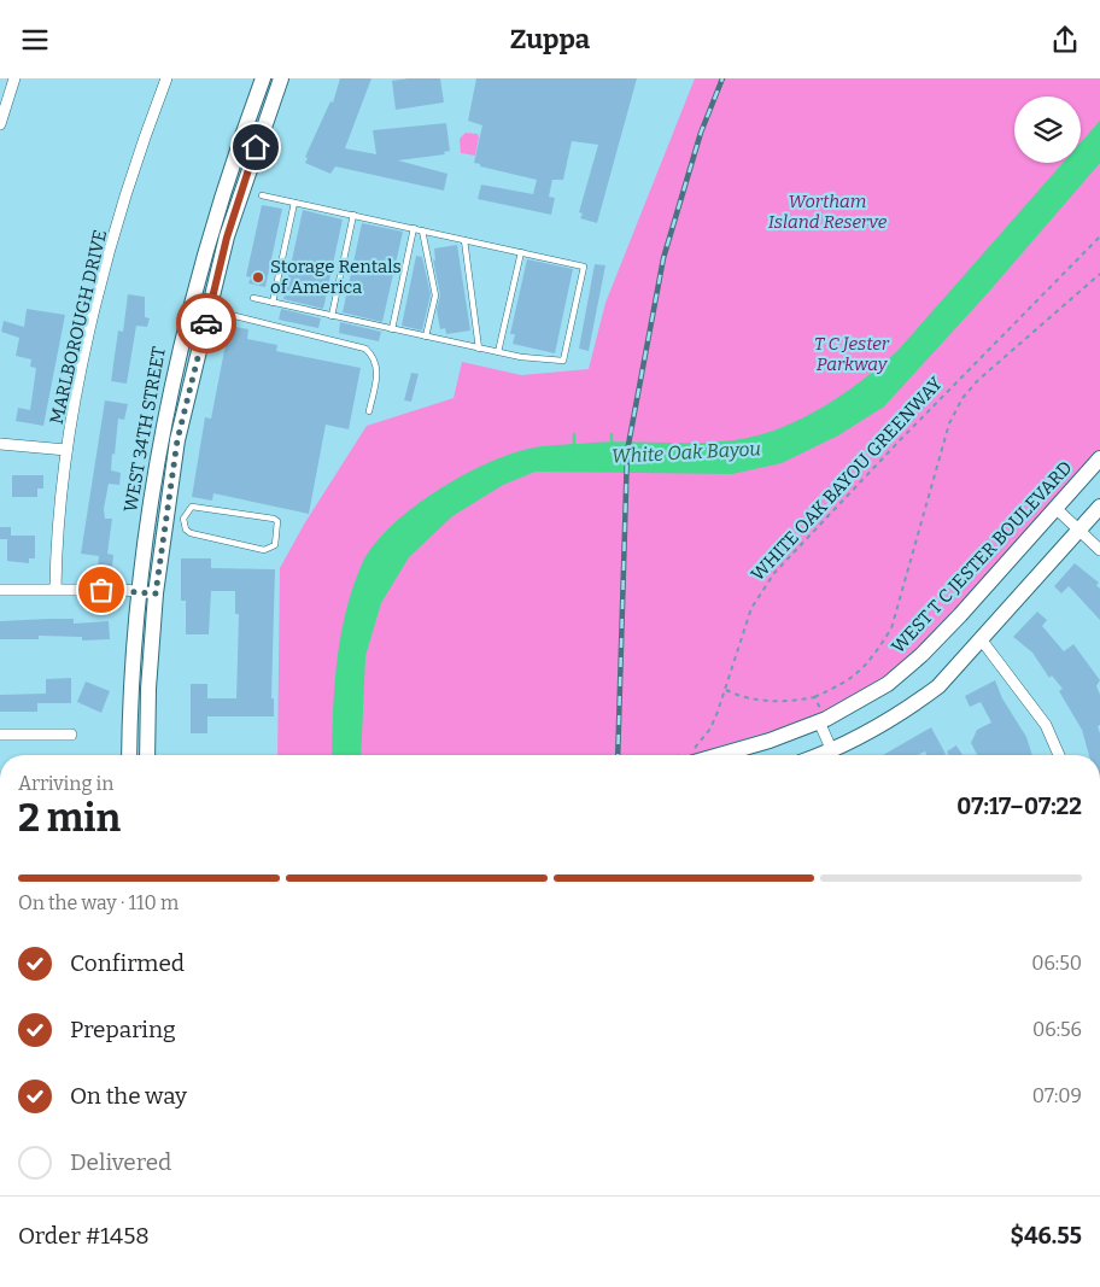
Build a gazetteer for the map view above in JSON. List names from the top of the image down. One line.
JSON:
{"streets":{"main road":["WEST 34TH STREET","WEST T C JESTER BOULEVARD"],"street":["MARLBOROUGH DRIVE"],"path":["WHITE OAK BAYOU GREENWAY"]},"crossings":[["WHITE OAK BAYOU GREENWAY","WEST T C JESTER BOULEVARD"]],"water":["White Oak Bayou"],"parks":["Wortham Island Reserve","T C Jester Parkway"],"places":["Storage Rentals of America"],"page":{"header":"Zuppa","heading":["2 min","Arriving in","07:17–07:22"],"panel":["Order #1458","$46.55"],"bar":"On the way · 110 m","list":[["Confirmed","06:50"],["Preparing","06:56"],["On the way","07:09"],"Delivered"]}}
